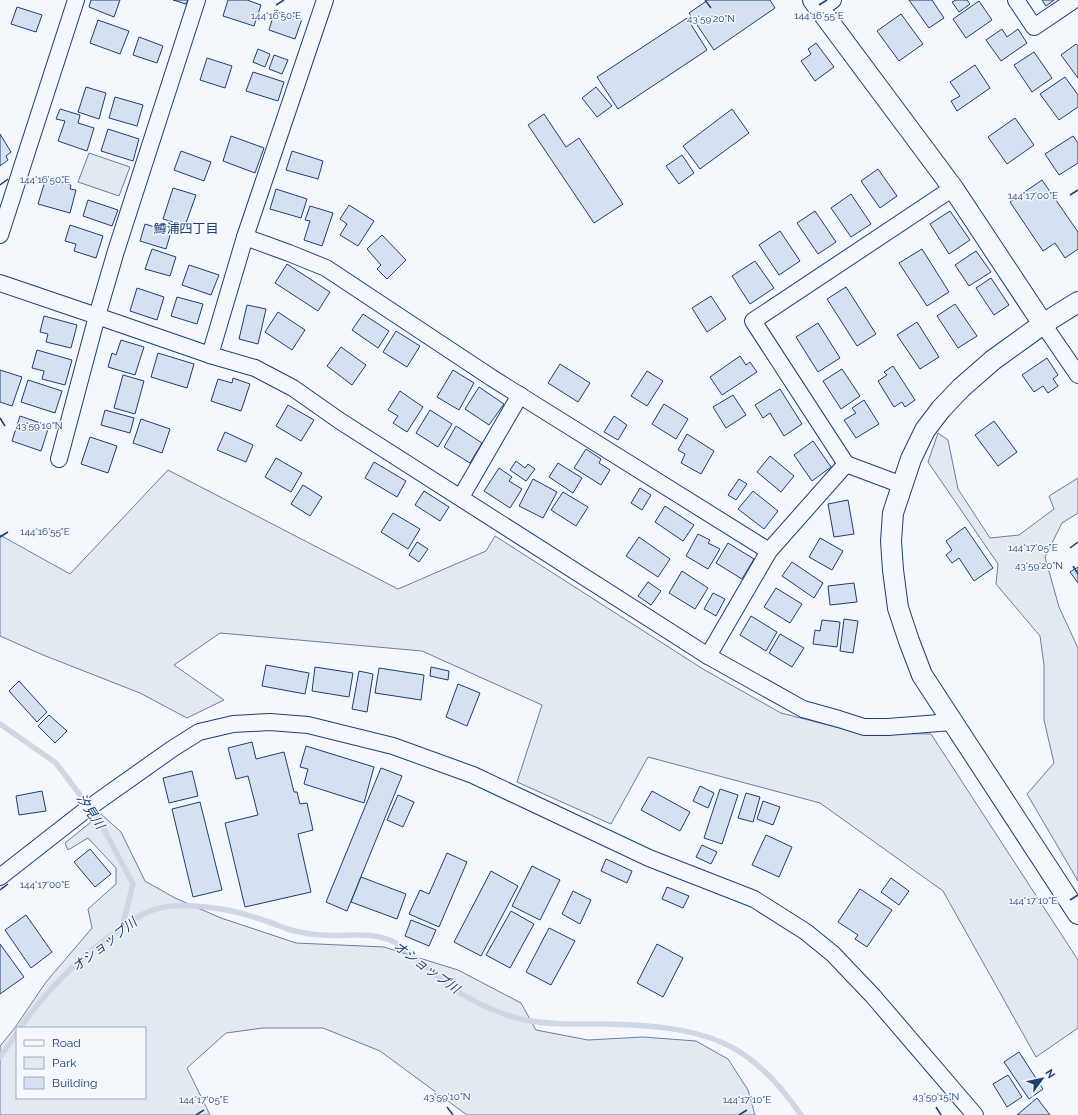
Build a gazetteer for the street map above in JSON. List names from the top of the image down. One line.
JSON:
{"districts":["鱒浦四丁目"],"water":["汐見川","オショップ川"],"legend":["Road","Park","Building"],"north":"top right","coordinates":["144°16'50\"E","144°16'55\"E","43°59'20\"N","144°17'00\"E","43°59'10\"N","144°17'05\"E","144°17'10\"E","43°59'15\"N"]}
